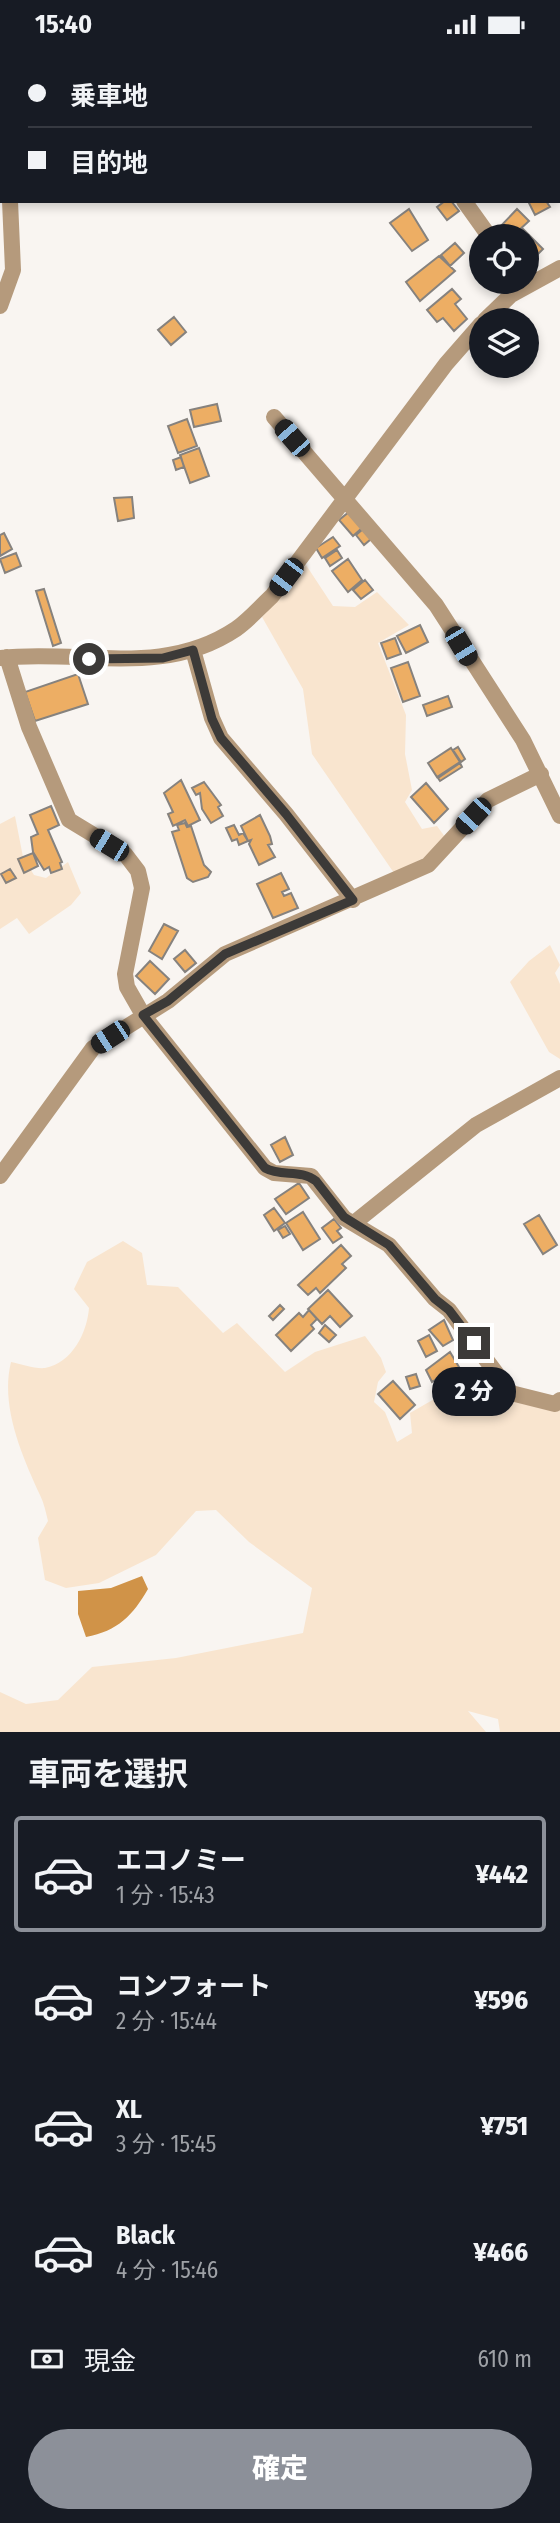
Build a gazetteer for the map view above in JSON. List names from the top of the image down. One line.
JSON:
{"page":{"status":"15:40","banner":["乗車地","目的地"],"bubble":"2 分","heading":"車両を選択","list":[{"name":"エコノミー","note":"1 分 · 15:43","value":"¥442"},{"name":"コンフォート","note":"2 分 · 15:44","value":"¥596"},{"name":"XL","note":"3 分 · 15:45","value":"¥751"},{"name":"Black","note":"4 分 · 15:46","value":"¥466"}],"pay":["現金","610 m"],"buttons":"確定"}}
